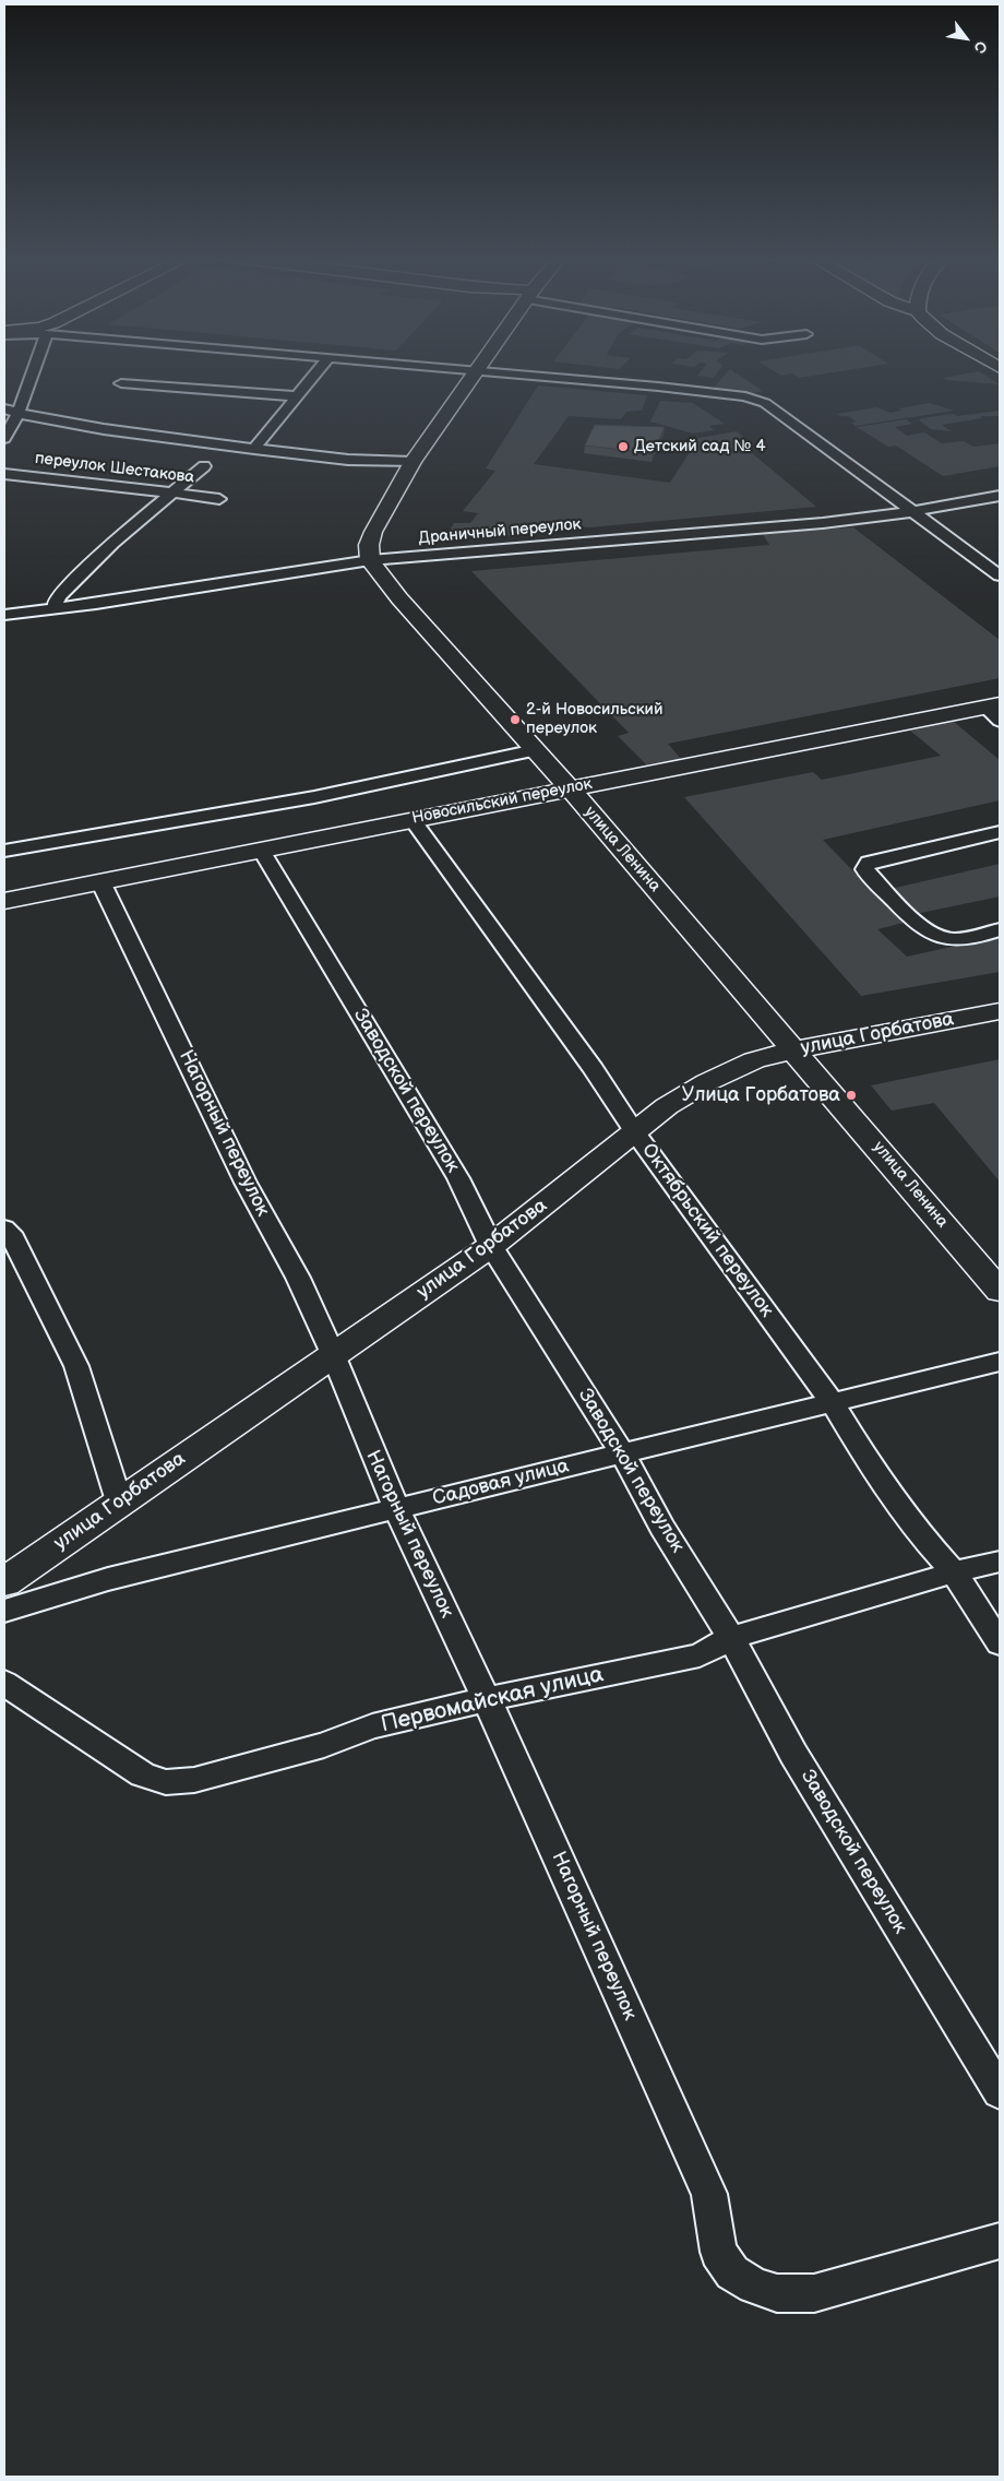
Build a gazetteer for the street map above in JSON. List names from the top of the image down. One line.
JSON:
{"streets":{"main road":["Новосильский переулок","улица Ленина","улица Горбатова"],"street":["переулок Шестакова","Драничный переулок","Заводской переулок","Нагорный переулок","Октябрьский переулок","Садовая улица","Первомайская улица"]},"crossings":[["Драничный переулок","улица Ленина"],["Новосильский переулок","улица Ленина"],["Новосильский переулок","Заводской переулок"],["Новосильский переулок","Нагорный переулок"],["Новосильский переулок","Октябрьский переулок"],["улица Ленина","улица Горбатова"],["улица Горбатова","Заводской переулок"],["улица Горбатова","Нагорный переулок"],["улица Горбатова","Октябрьский переулок"],["Заводской переулок","Садовая улица"],["Заводской переулок","Первомайская улица"],["Нагорный переулок","Садовая улица"],["Нагорный переулок","Первомайская улица"],["Октябрьский переулок","Садовая улица"],["Октябрьский переулок","Первомайская улица"]],"places":["Детский сад № 4","2-й Новосильский переулок","Улица Горбатова"],"north":"bottom right"}
